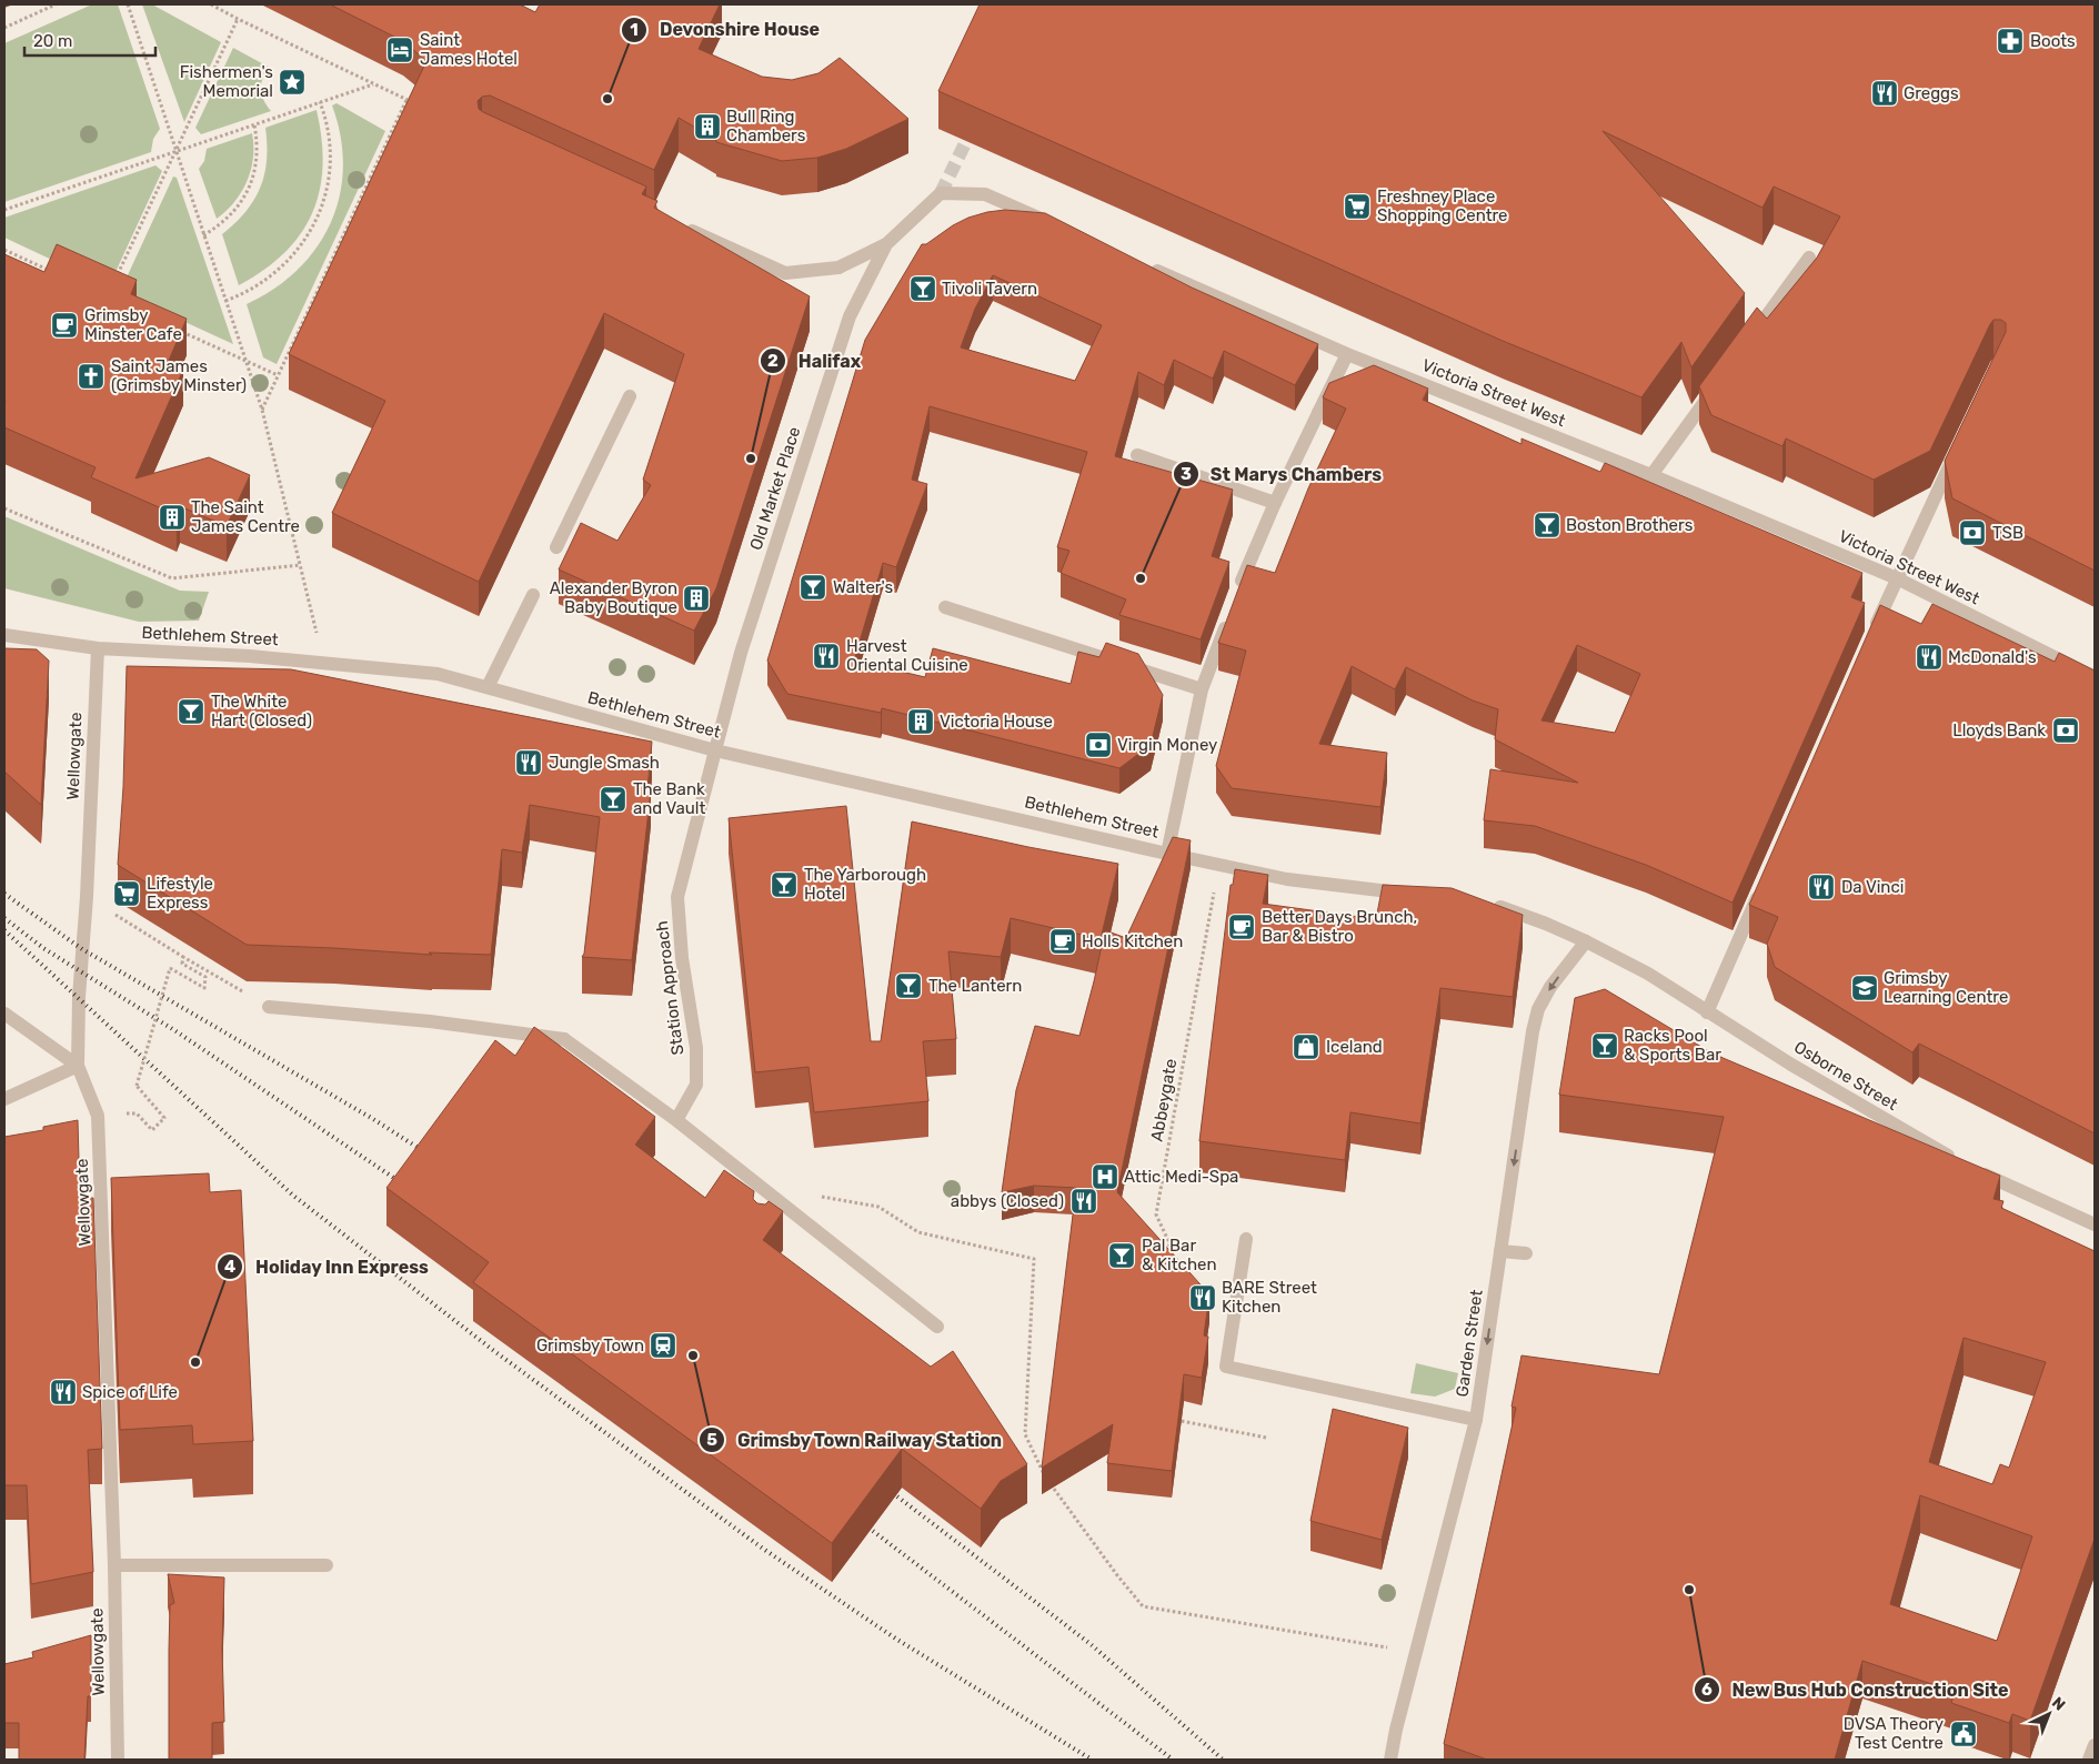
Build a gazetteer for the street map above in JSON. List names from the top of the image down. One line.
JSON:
{"streets":{"street":["Victoria Street West","Old Market Place","Bethlehem Street","Wellowgate","Station Approach","Osborne Street","Garden Street"],"path":["Abbeygate"]},"crossings":[["Old Market Place","Bethlehem Street"],["Old Market Place","Station Approach"],["Bethlehem Street","Wellowgate"],["Bethlehem Street","Station Approach"],["Bethlehem Street","Abbeygate"],["Osborne Street","Garden Street"]],"one_way":["Garden Street"],"places":{"pharmacy":["Boots"],"hotel":["Saint James Hotel"],"place":["Fishermen's Memorial"],"restaurant":["Greggs","Harvest Oriental Cuisine","McDonald's","Jungle Smash","Da Vinci","abbys (Closed)","BARE Street Kitchen","Spice of Life"],"other":["Devonshire House","Halifax","St Marys Chambers","Grimsby Town Railway Station","Holiday Inn Express","New Bus Hub Construction Site"],"building":["Bull Ring Chambers","The Saint James Centre","Alexander Byron Baby Boutique","Victoria House"],"supermarket":["Freshney Place Shopping Centre","Lifestyle Express"],"bar":["Tivoli Tavern","Boston Brothers","Walter's","The White Hart (Closed)","The Bank and Vault","The Yarborough Hotel","The Lantern","Racks Pool & Sports Bar","Pal Bar & Kitchen"],"cafe":["Grimsby Minster Cafe","Better Days Brunch, Bar & Bistro","Holls Kitchen"],"church":["Saint James (Grimsby Minster)"],"bank":["TSB","Lloyds Bank","Virgin Money"],"school or university":["Grimsby Learning Centre"],"shop":["Iceland"],"hospital":["Attic Medi-Spa"],"station":["Grimsby Town"],"public building":["DVSA Theory Test Centre"]},"scale_bar":"20 m","north":"top right"}
